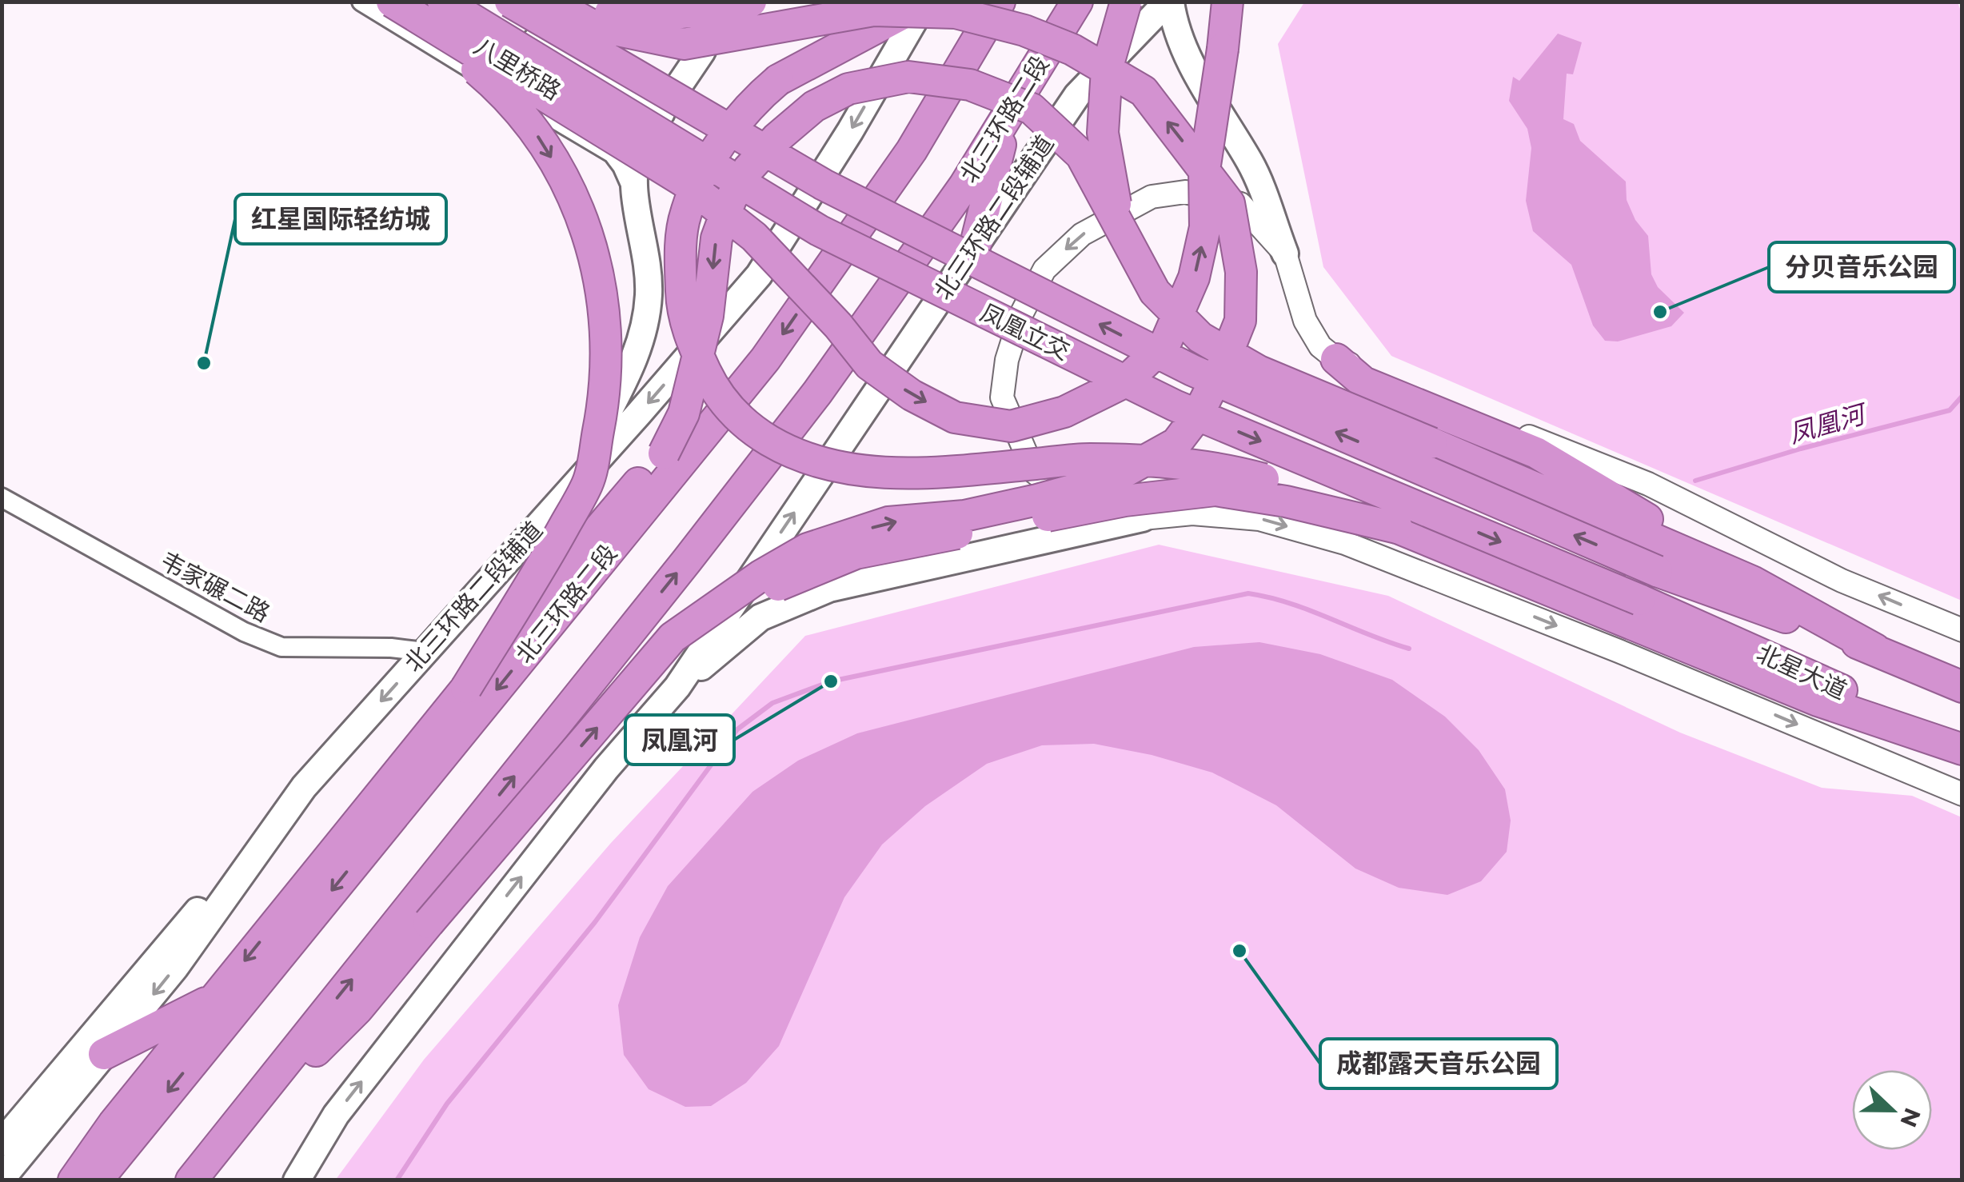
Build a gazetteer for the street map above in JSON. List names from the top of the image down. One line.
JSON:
{"streets":{"highway":["北三环路二段","凤凰立交","北星大道"],"main road":["北三环路二段辅道"],"street":["八里桥路","韦家碾二路"]},"crossings":[["北三环路二段辅道","韦家碾二路"],["凤凰立交","北星大道"]],"water":["凤凰河"],"places":["分贝音乐公园","红星国际轻纺城","凤凰河","成都露天音乐公园"],"north":"right"}
